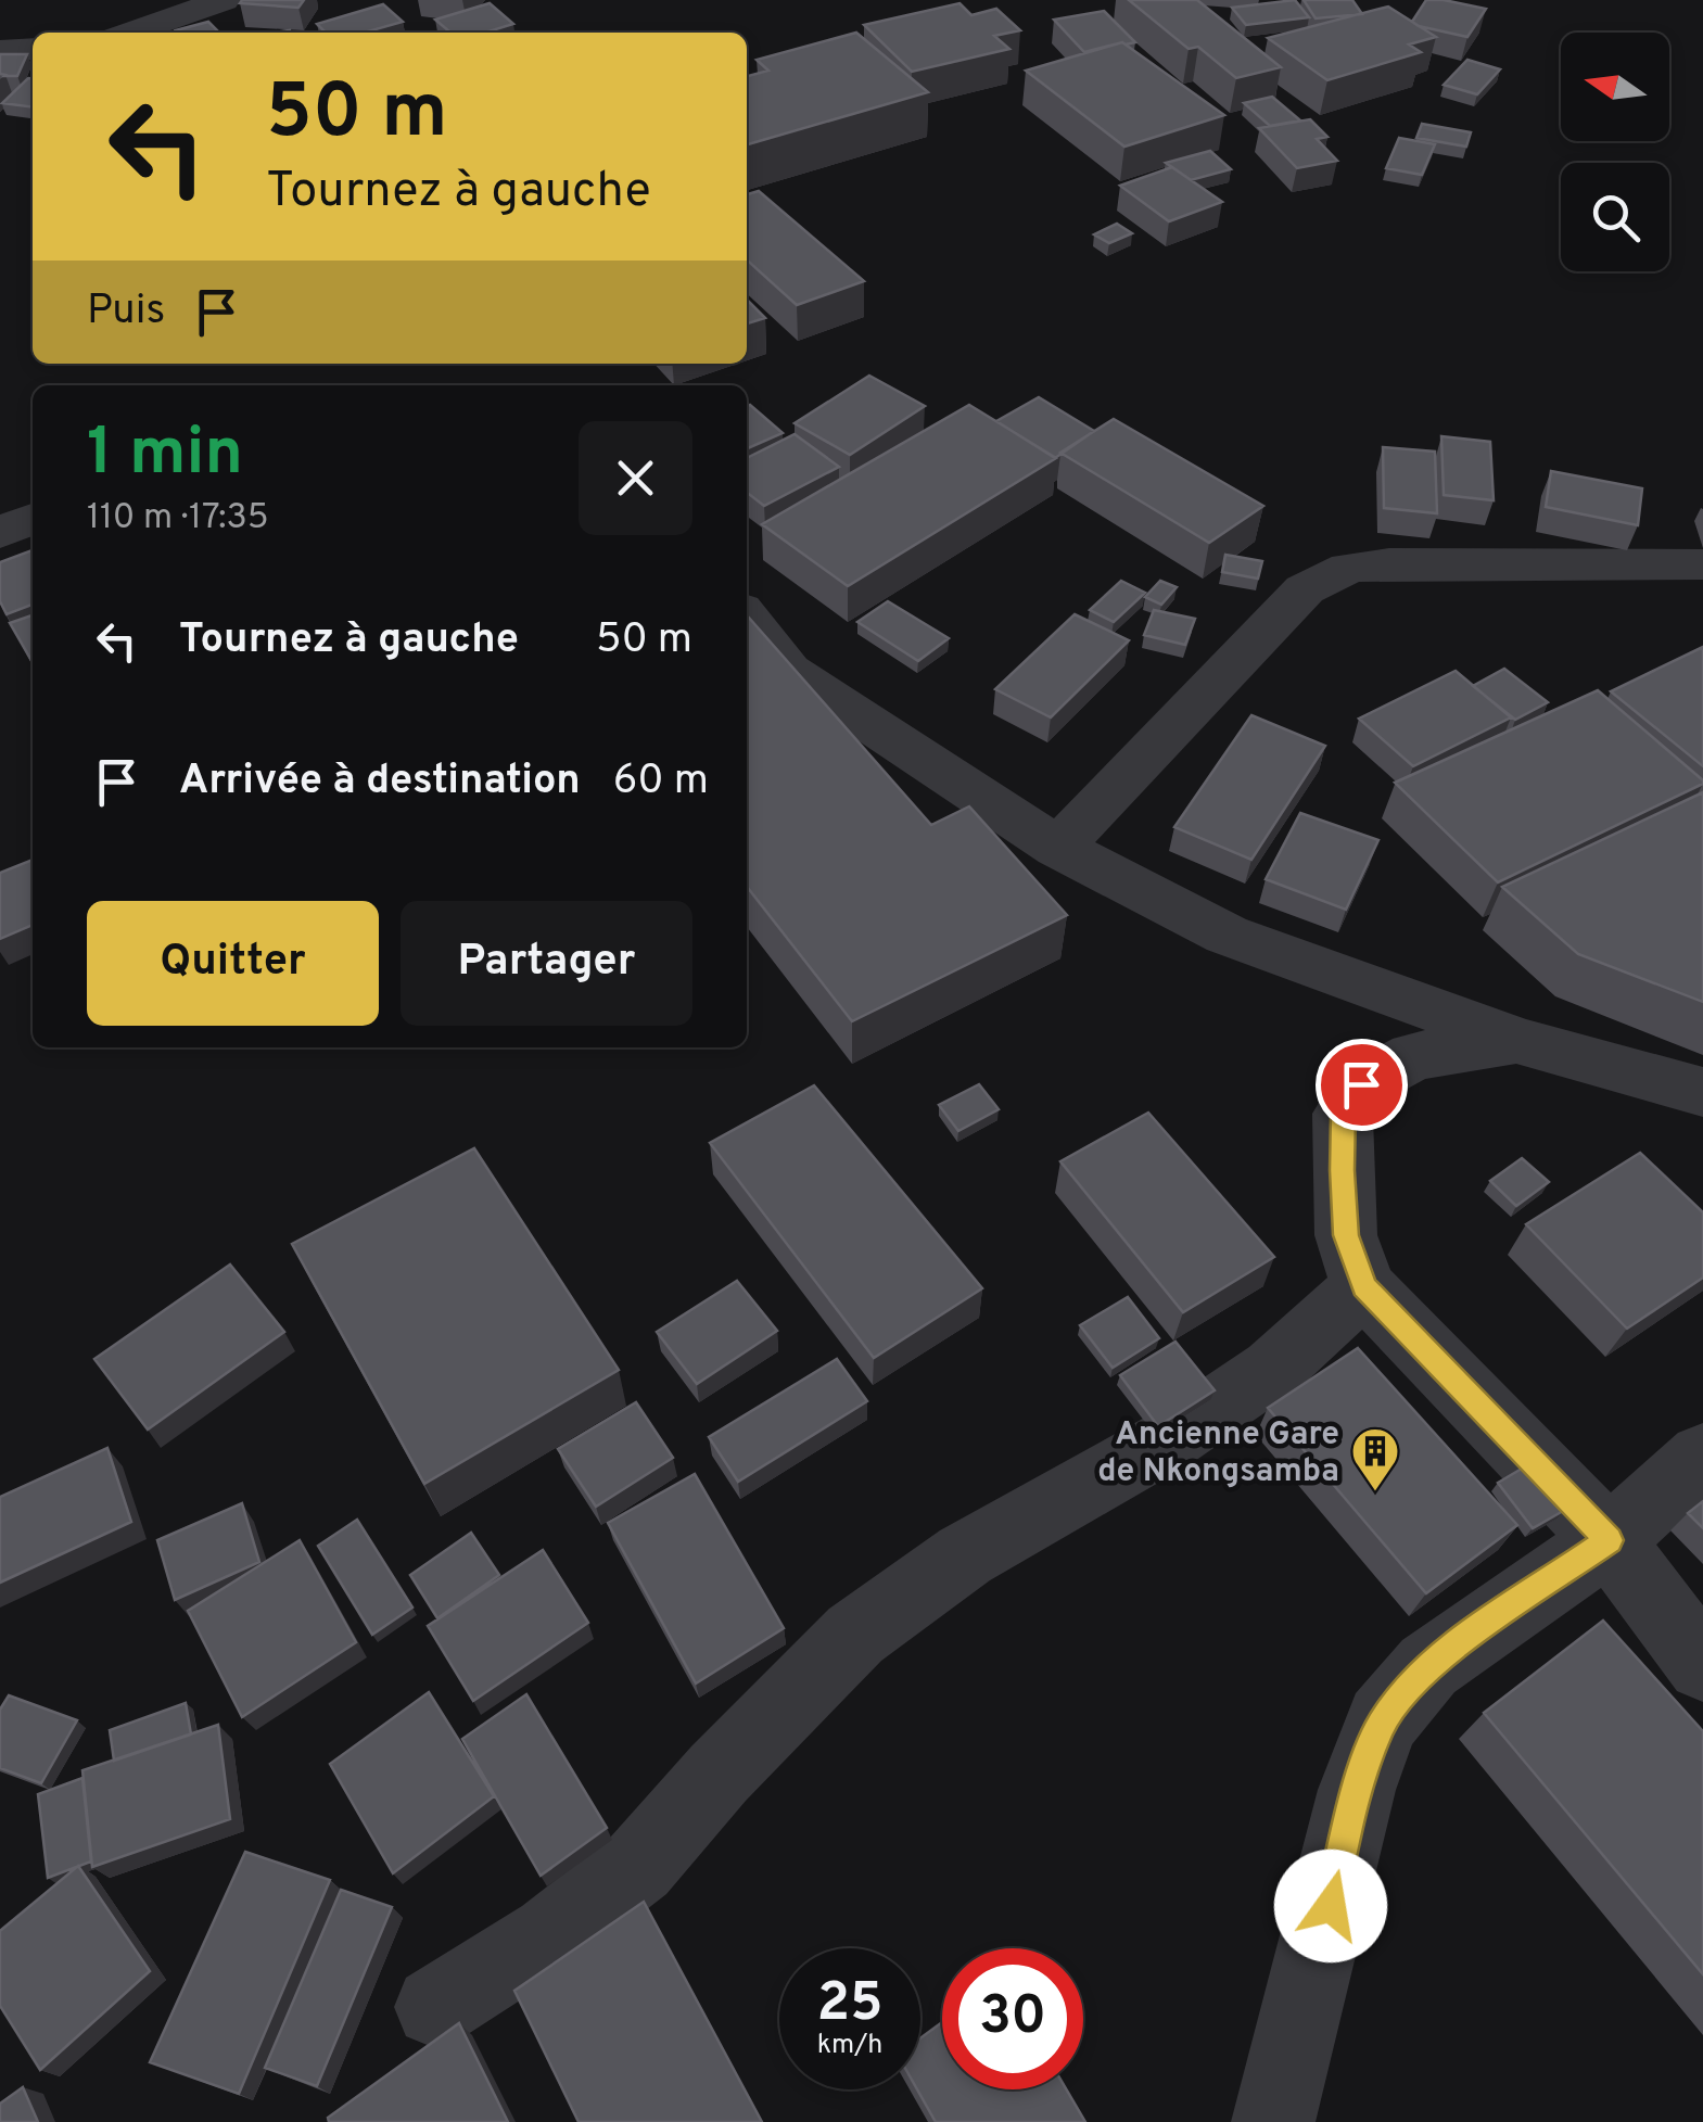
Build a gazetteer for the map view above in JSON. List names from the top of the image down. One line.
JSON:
{"places":{"building":["Ancienne Gare de Nkongsamba"]},"north":"left","page":{"turn":["50 m","Tournez à gauche"],"then":"Puis","heading":["1 min","110 m · 17:35"],"list":[{"name":"Tournez à gauche","value":"50 m"},{"name":"Arrivée à destination","value":"60 m"}],"buttons":["Quitter","Partager"],"speed":"25 km/h","limit":"30"}}
